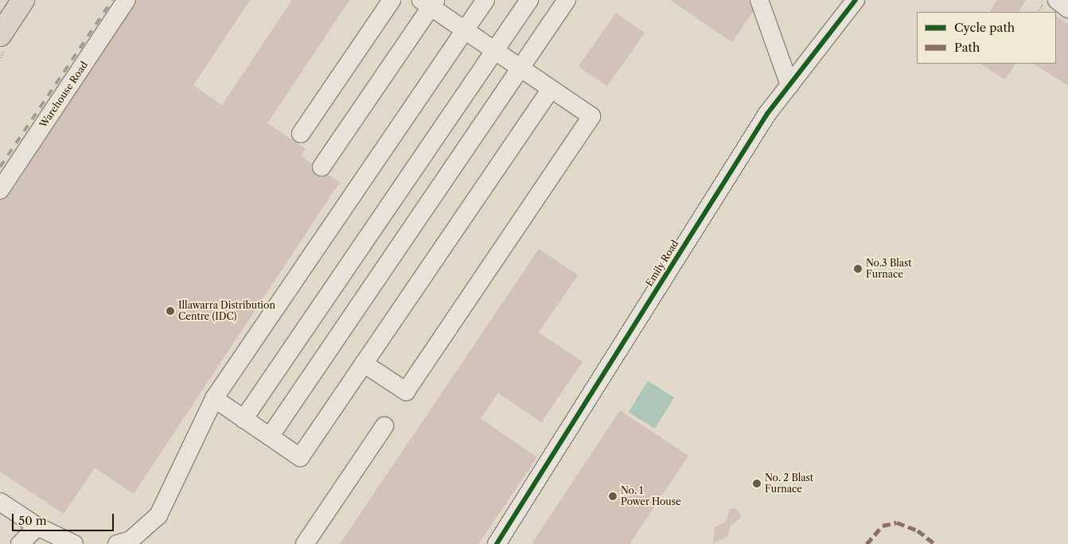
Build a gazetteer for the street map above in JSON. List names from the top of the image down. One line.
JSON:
{"streets":{"street":["Warehouse Road","Emily Road"]},"places":["No.3 Blast Furnace","Illawarra Distribution Centre (IDC)","No. 2 Blast Furnace","No. 1 Power House"],"legend":["Cycle path","Path"],"scale_bar":"50 m"}
